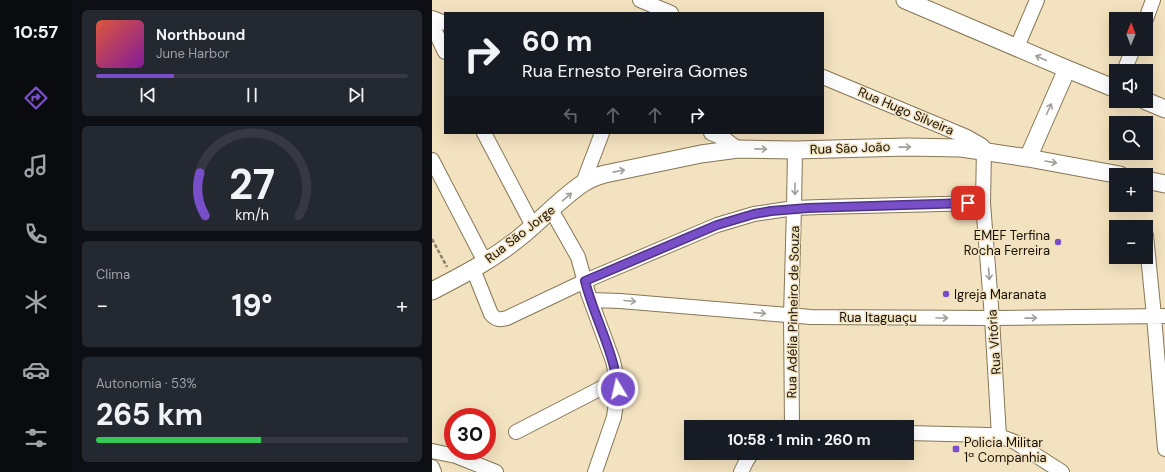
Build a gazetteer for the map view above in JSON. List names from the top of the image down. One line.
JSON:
{"streets":{"main road":["Rua São João","Rua São Jorge"],"street":["Rua Hugo Silveira","Rua Adélia Pinheiro de Souza","Rua Itaguaçu","Rua Vitória"]},"crossings":[["Rua Hugo Silveira","Rua São João"],["Rua Hugo Silveira","Rua Vitória"],["Rua São João","Rua São Jorge"],["Rua São João","Rua Adélia Pinheiro de Souza"],["Rua São João","Rua Vitória"],["Rua Adélia Pinheiro de Souza","Rua Itaguaçu"],["Rua Itaguaçu","Rua Vitória"]],"one_way":["Rua Vitória"],"places":{"other":["EMEF Terfina Rocha Ferreira","Igreja Maranata"],"transit":["Policia Militar 1ª Companhia"]},"north":"top","page":{"tabs":"10:57","map_buttons":["+","−"],"turn":["60 m","Rua Ernesto Pereira Gomes"],"song":["Northbound","June Harbor"],"tile":["Clima",["Autonomia · 53%","265 km"]],"heat":["−","19°","+"],"limit":"30","trip":"10:58 · 1 min · 260 m","gauge":["27","km/h"]}}
